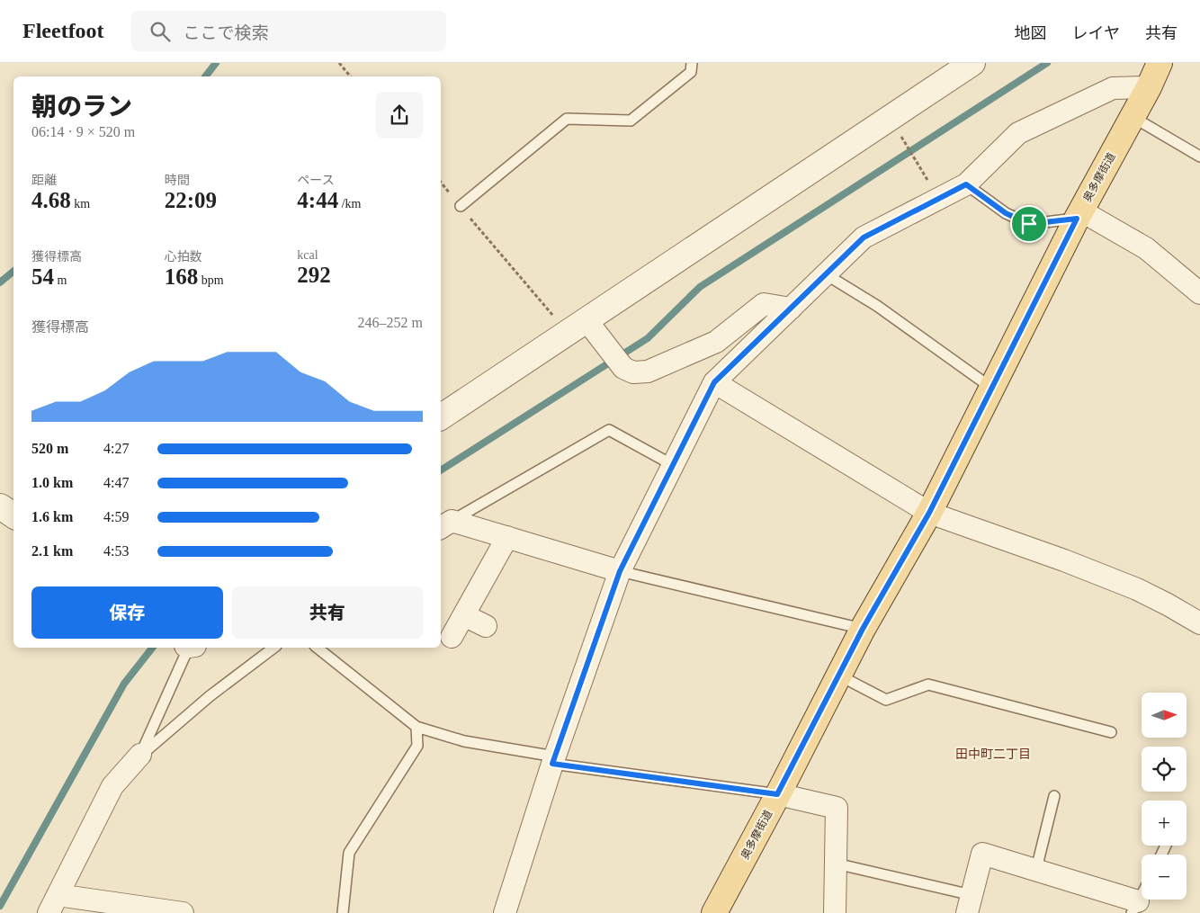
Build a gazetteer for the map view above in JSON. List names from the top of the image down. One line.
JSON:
{"streets":{"main road":["奥多摩街道"]},"districts":["田中町二丁目"],"north":"right","page":{"header":"Fleetfoot","search":"ここで検索","nav":["地図","レイヤ","共有"],"heading":["朝のラン","06:14 · 9 × 520 m"],"stats":[["距離","4.68 km"],["時間","22:09"],["ペース","4:44 /km"],["獲得標高","54 m"],["心拍数","168 bpm"],["kcal","292"]],"chart":["獲得標高","246–252 m"],"list":[{"name":"520 m","note":"4:27"},{"name":"1.0 km","note":"4:47"},{"name":"1.6 km","note":"4:59"},{"name":"2.1 km","note":"4:53"}],"buttons":["保存","共有"],"map_buttons":["+","−"]}}
